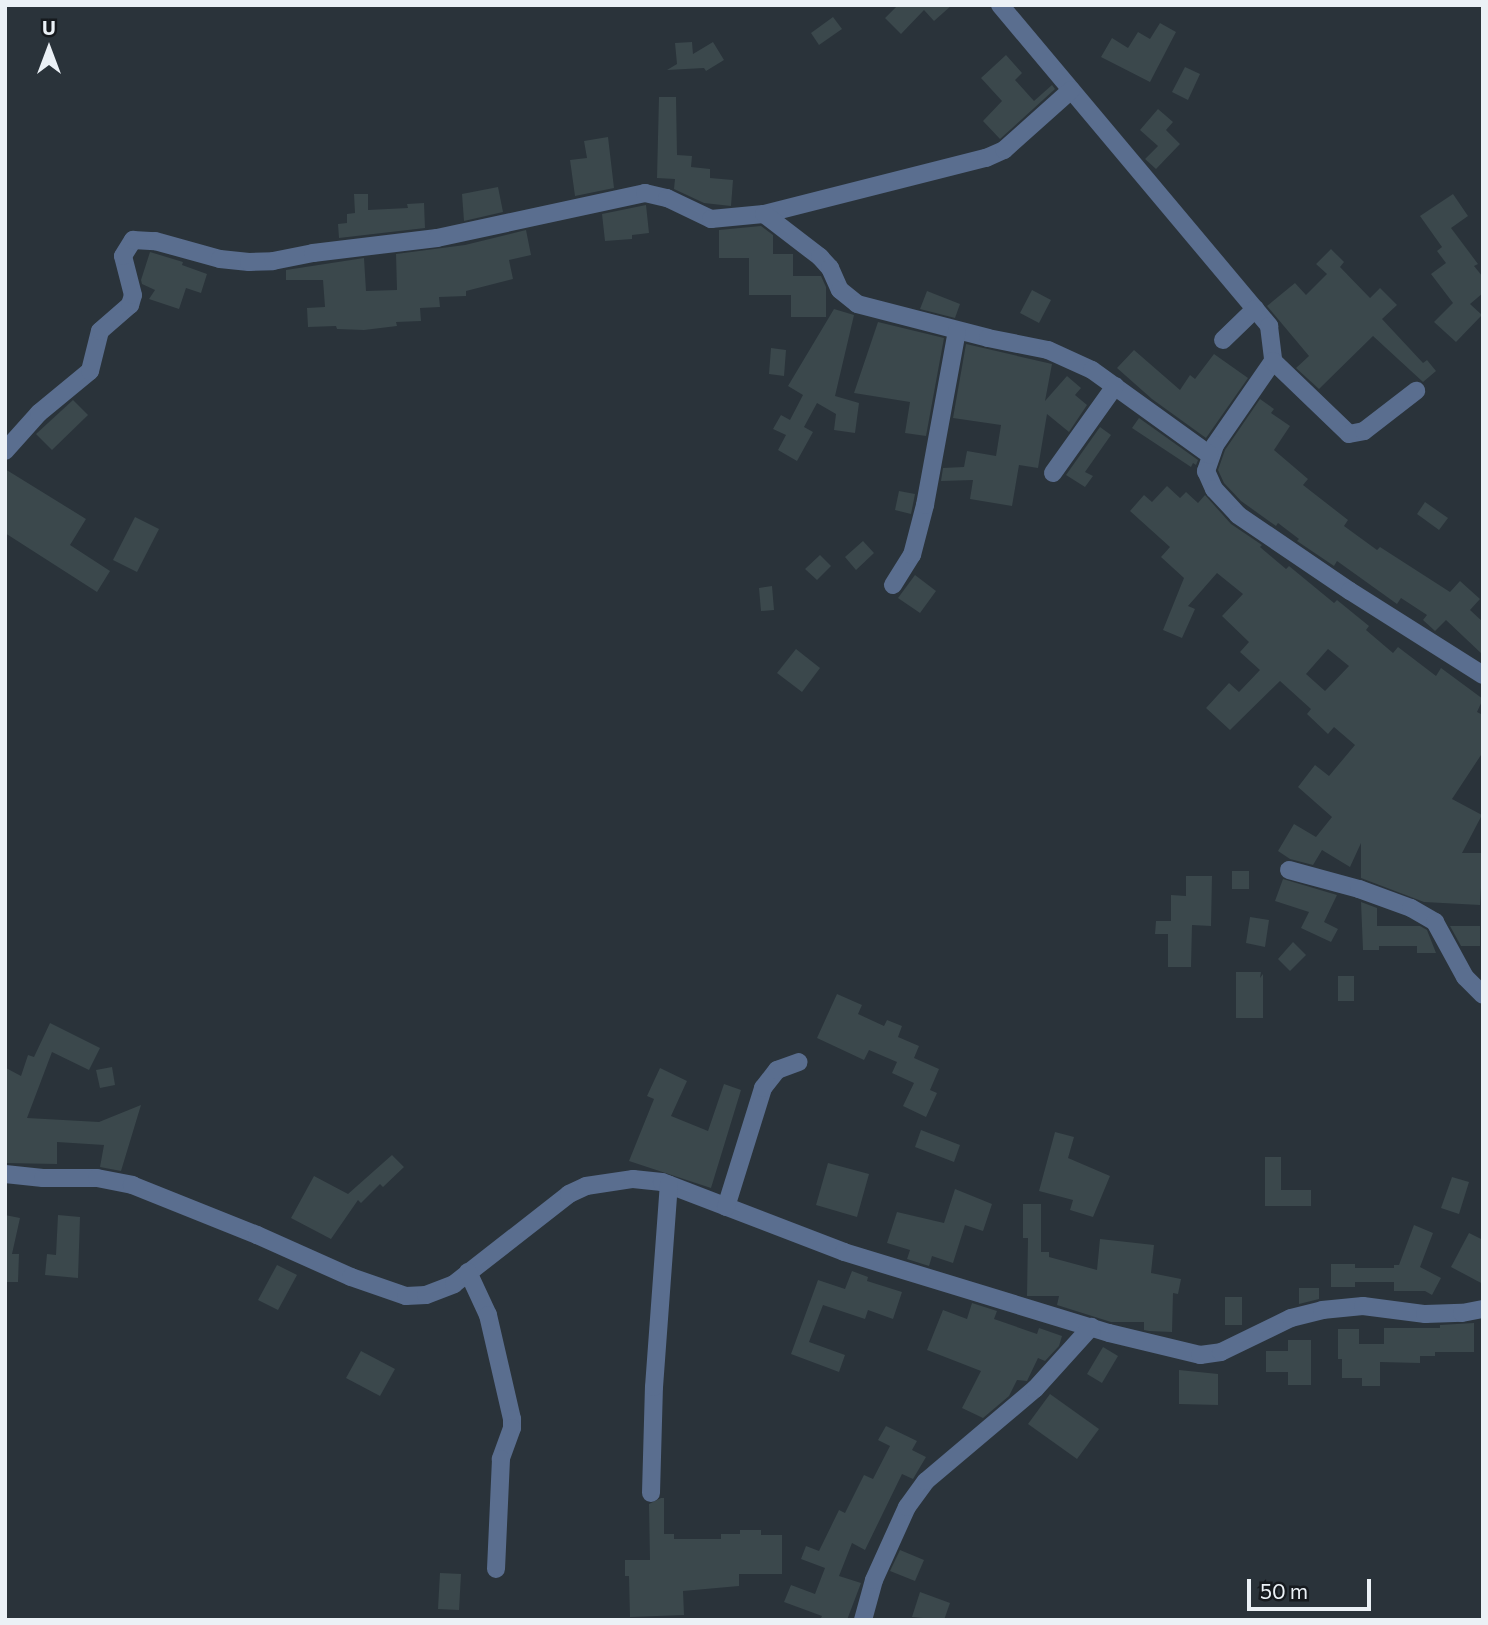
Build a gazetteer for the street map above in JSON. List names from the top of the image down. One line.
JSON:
{"scale_bar":"50 m","north":"top"}
